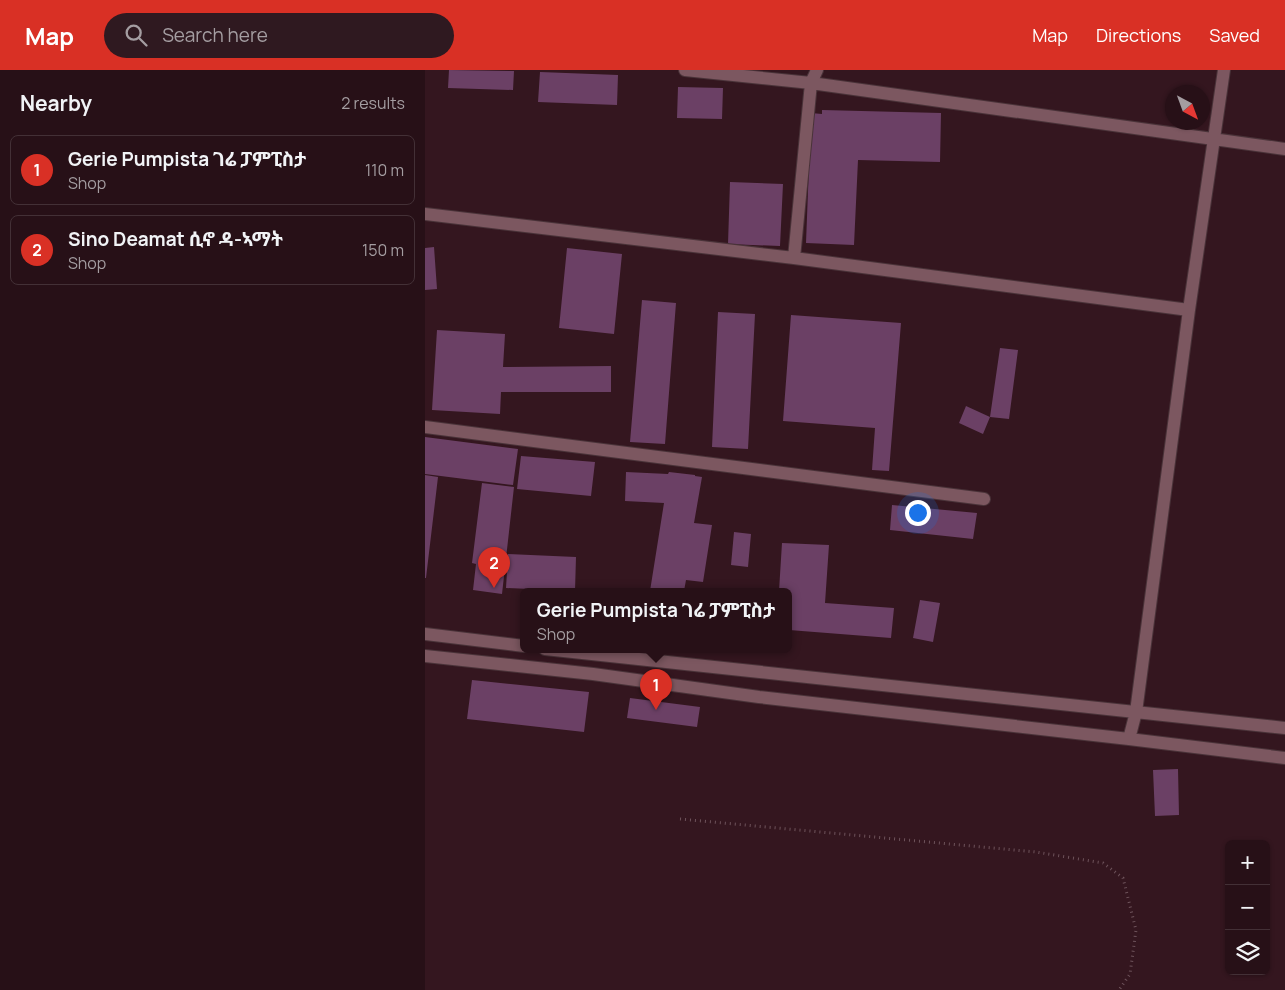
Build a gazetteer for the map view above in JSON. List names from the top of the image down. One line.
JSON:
{"north":"bottom right","page":{"header":"Map","search":"Search here","nav":["Map","Directions","Saved"],"heading":["Nearby","2 results"],"list":[{"mark":"1","name":"Gerie Pumpista ገሬ ፓምፒስታ","note":"Shop","value":"110 m"},{"mark":"2","name":"Sino Deamat ሲኖ ዳ-ኣማት","note":"Shop","value":"150 m"}],"pins":["2","1"],"popup":["Gerie Pumpista ገሬ ፓምፒስታ","Shop"],"map_buttons":["+","−"]}}
